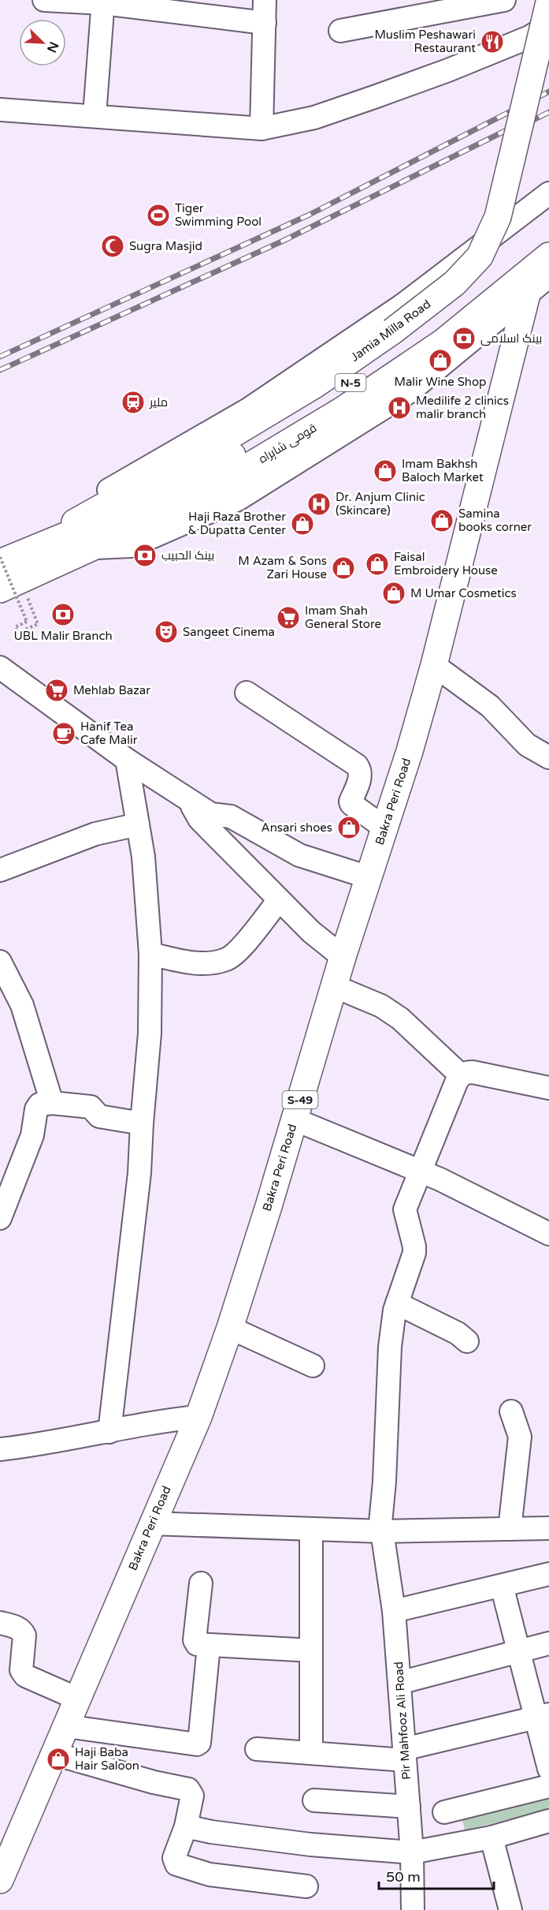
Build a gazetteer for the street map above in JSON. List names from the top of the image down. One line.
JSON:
{"streets":{"main road":["Jamia Milla Road","N-5","قومی شاہراہ","Bakra Peri Road","S-49"],"street":["Pir Mahfooz Ali Road"]},"crossings":[["Jamia Milla Road","قومی شاہراہ"]],"places":{"restaurant":["Muslim Peshawari Restaurant"],"sports":["Tiger Swimming Pool"],"mosque":["Sugra Masjid"],"bank":["بینک اسلامی","بينک الحبيب","UBL Malir Branch"],"shop":["Malir Wine Shop","Imam Bakhsh Baloch Market","Samina books corner","Haji Raza Brother & Dupatta Center","Faisal Embroidery House","M Azam & Sons Zari House","M Umar Cosmetics","Ansari shoes","Haji Baba Hair Saloon"],"station":["ملیر"],"hospital":["Medilife 2 clinics malir branch","Dr. Anjum Clinic (Skincare)"],"supermarket":["Imam Shah General Store","Mehlab Bazar"],"theatre":["Sangeet Cinema"],"cafe":["Hanif Tea Cafe Malir"]},"scale_bar":"50 m","north":"bottom right"}
